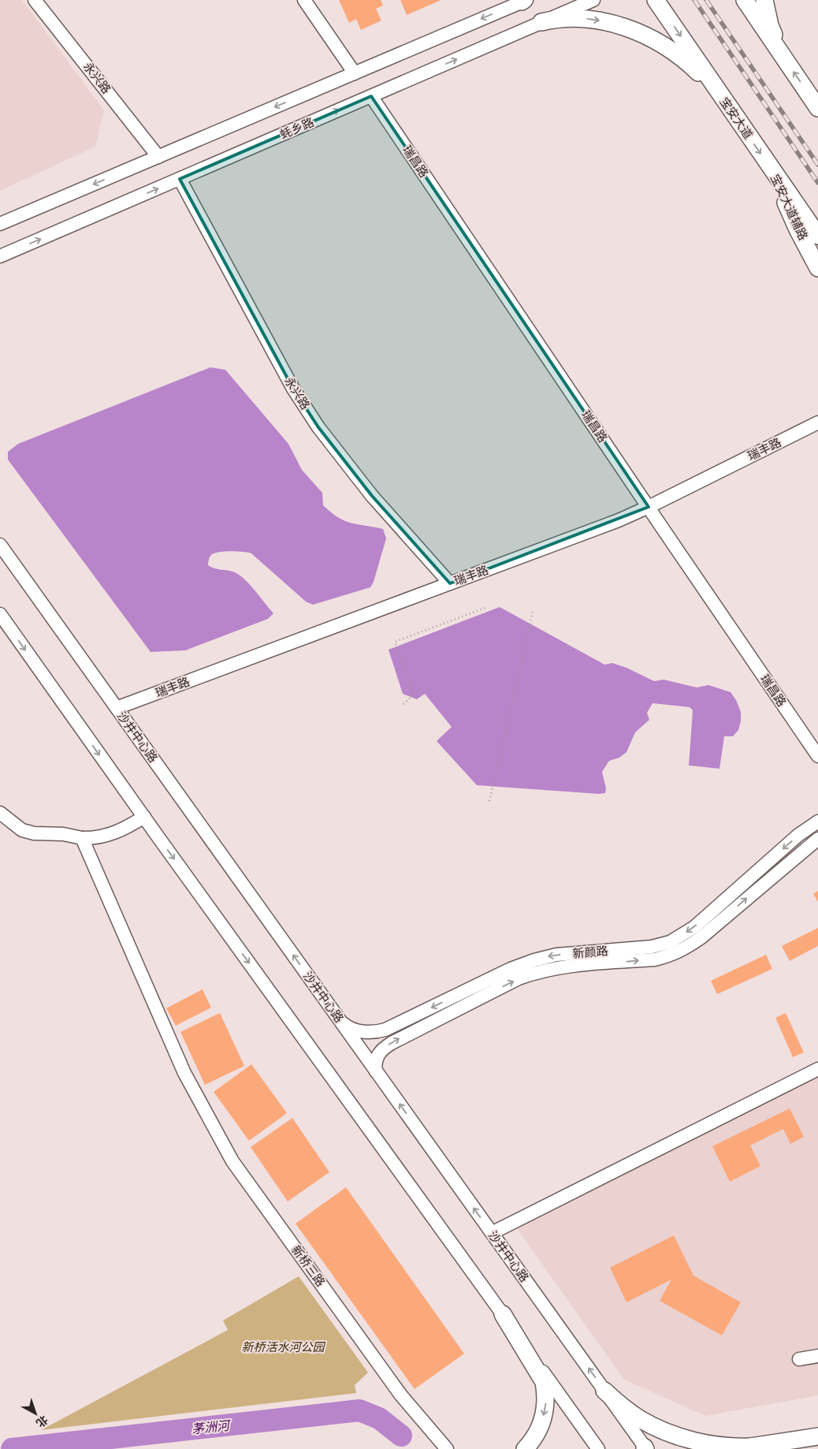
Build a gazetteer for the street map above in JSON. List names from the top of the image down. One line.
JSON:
{"streets":{"main road":["宝安大道","宝安大道辅路"],"street":["永兴路","蚝乡路","瑞昌路","瑞丰路","沙井中心路","新颜路","新桥三路"]},"crossings":[["永兴路","蚝乡路"],["永兴路","瑞丰路"],["宝安大道","宝安大道辅路"],["蚝乡路","瑞昌路"],["瑞昌路","瑞丰路"],["瑞丰路","沙井中心路"],["沙井中心路","新颜路"]],"water":["茅洲河"],"parks":["新桥活水河公园"],"north":"bottom right"}
